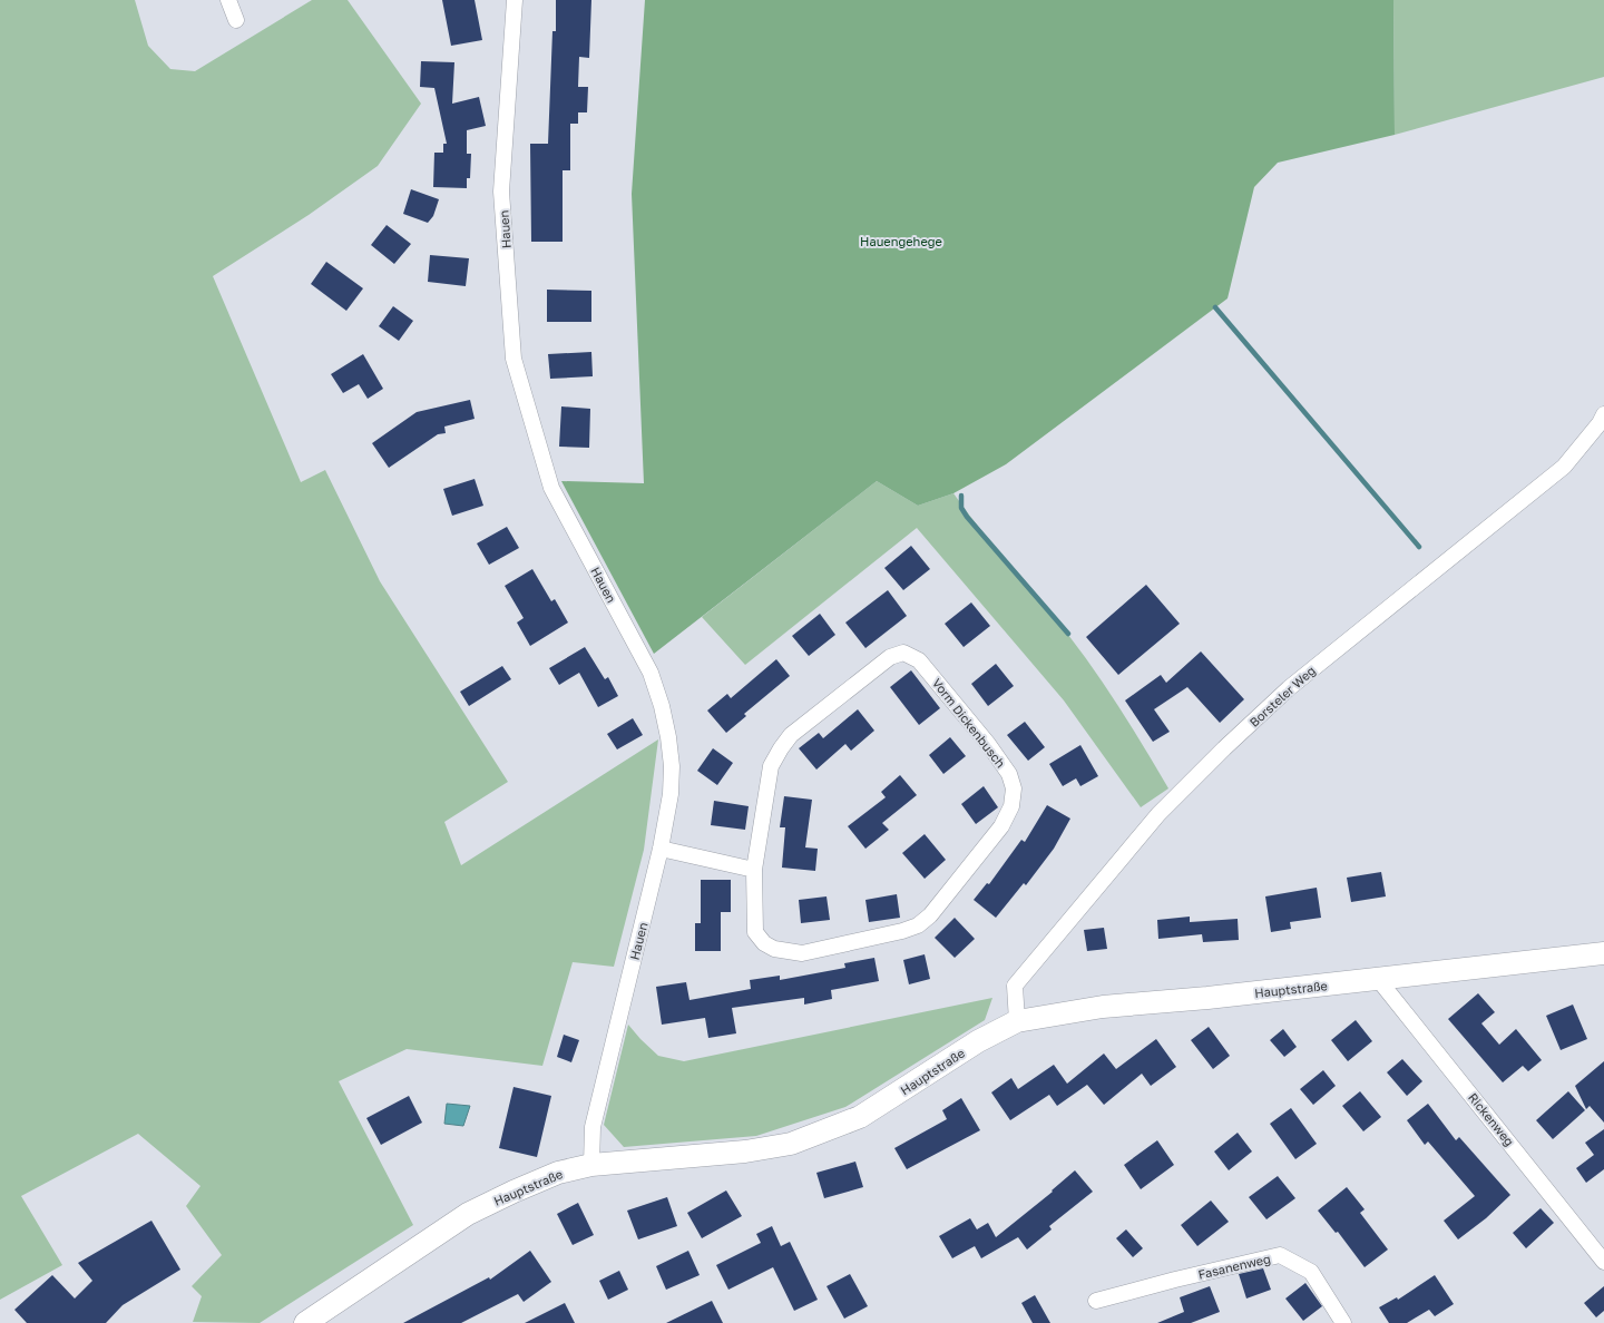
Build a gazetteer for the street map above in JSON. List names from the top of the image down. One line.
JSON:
{"streets":{"main road":["Hauptstraße"],"street":["Hauen","Borsteler Weg","Vorm Dickenbusch","Rickenweg","Fasanenweg"]},"crossings":[["Hauen","Hauptstraße"],["Borsteler Weg","Hauptstraße"],["Hauptstraße","Rickenweg"]],"parks":["Hauengehege"]}
